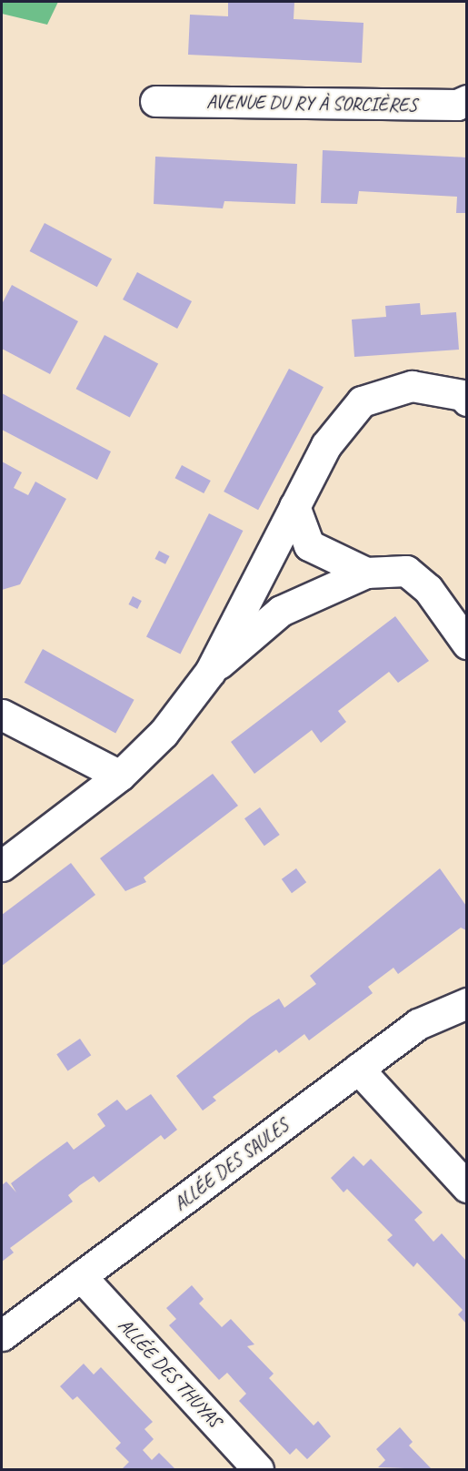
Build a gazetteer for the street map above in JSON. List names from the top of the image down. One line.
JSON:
{"streets":{"street":["AVENUE DU RY À SORCIÈRES","ALLÉE DES SAULES","ALLÉE DES THUYAS"]},"crossings":[["ALLÉE DES SAULES","ALLÉE DES THUYAS"]]}
